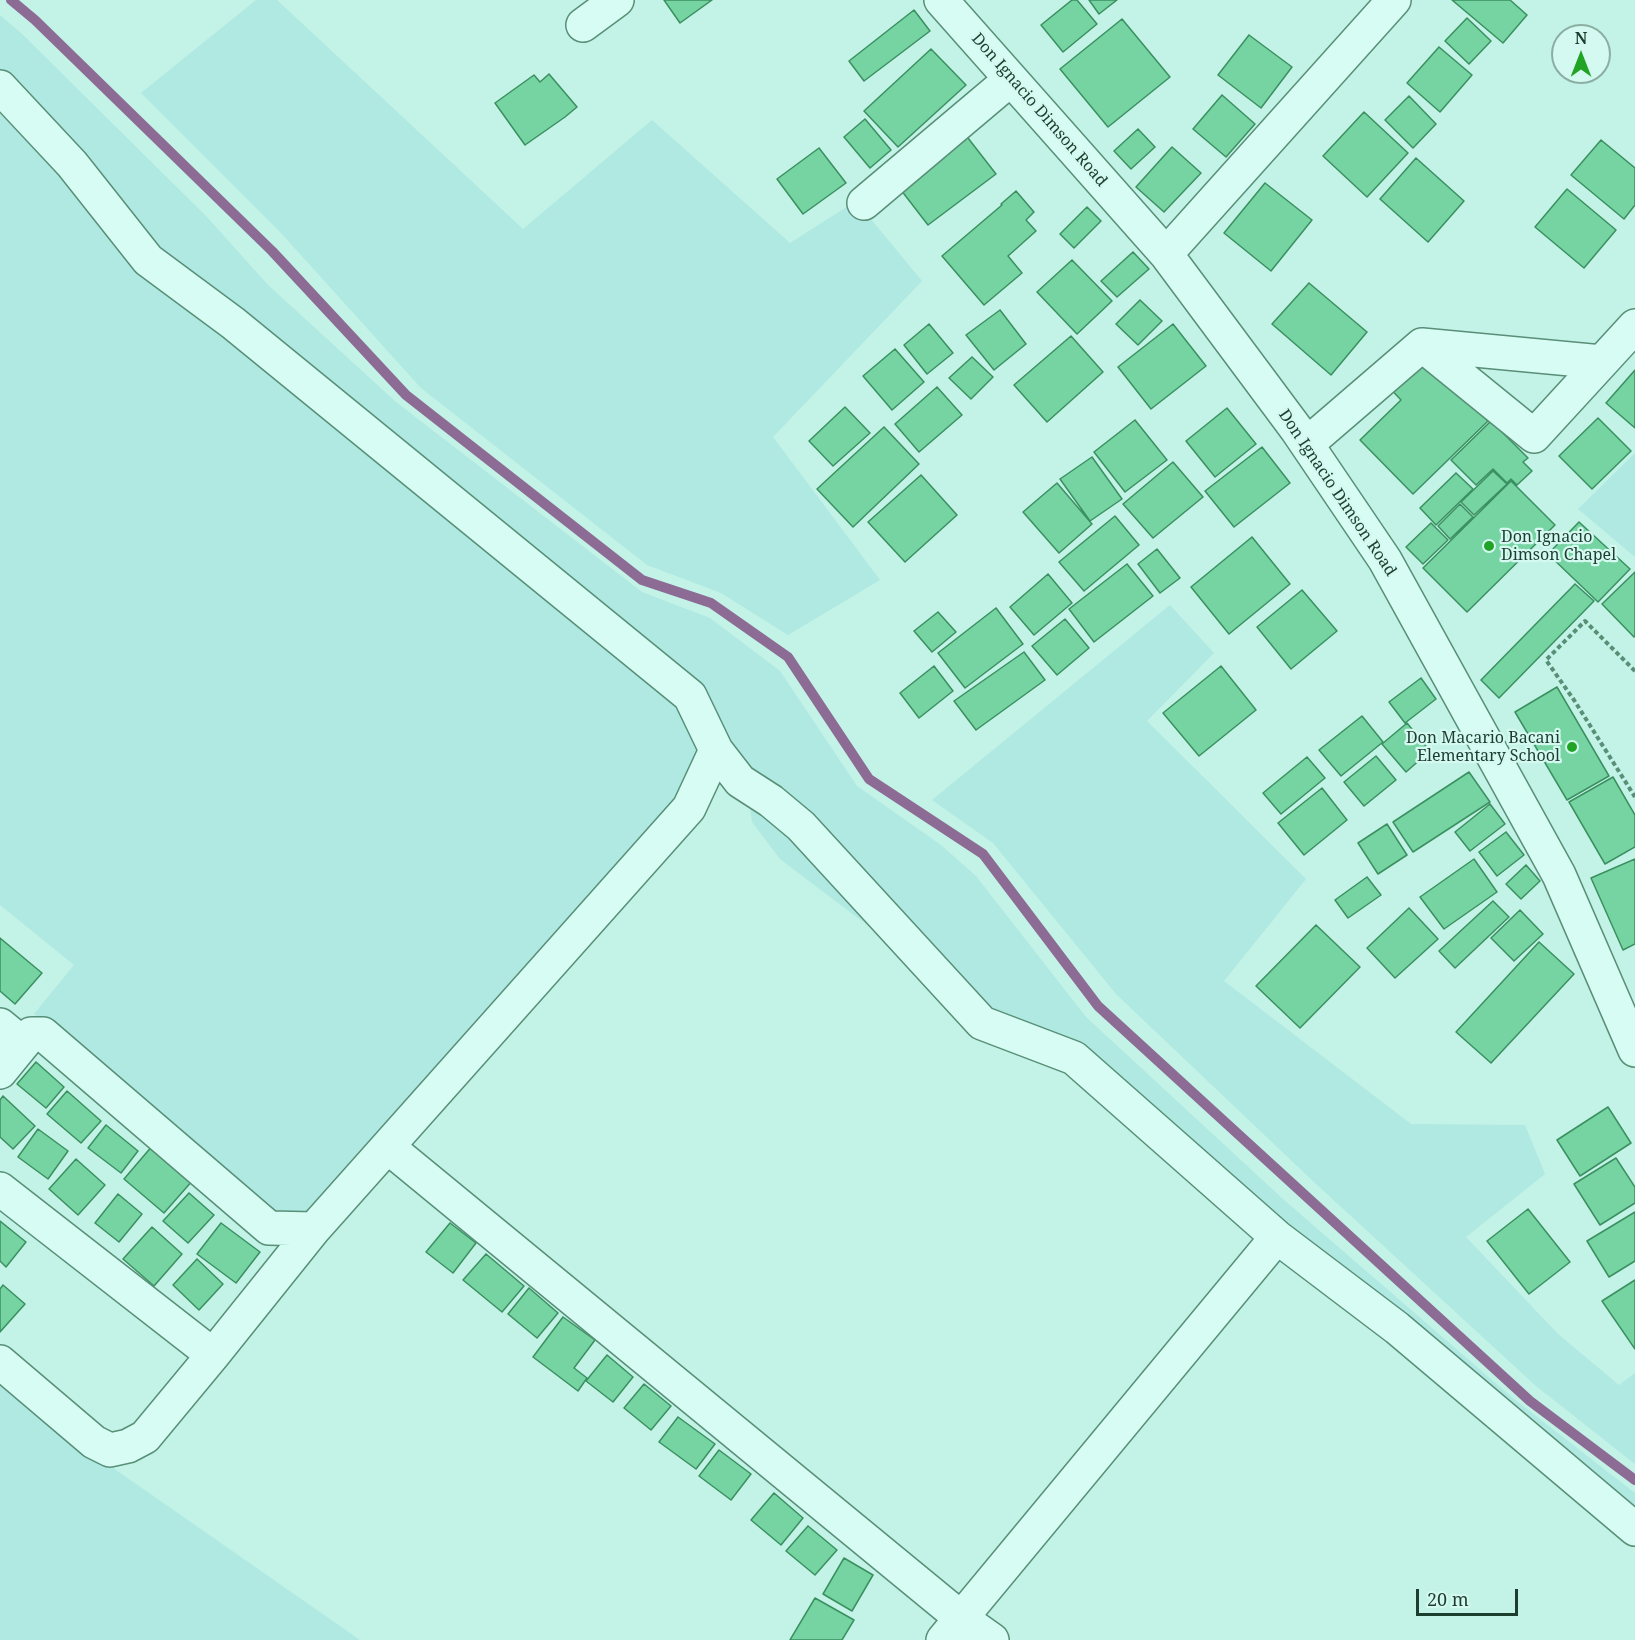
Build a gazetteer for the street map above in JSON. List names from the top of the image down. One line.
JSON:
{"streets":{"street":["Don Ignacio Dimson Road"]},"places":["Don Ignacio Dimson Chapel","Don Macario Bacani Elementary School"],"scale_bar":"20 m","north":"top"}
